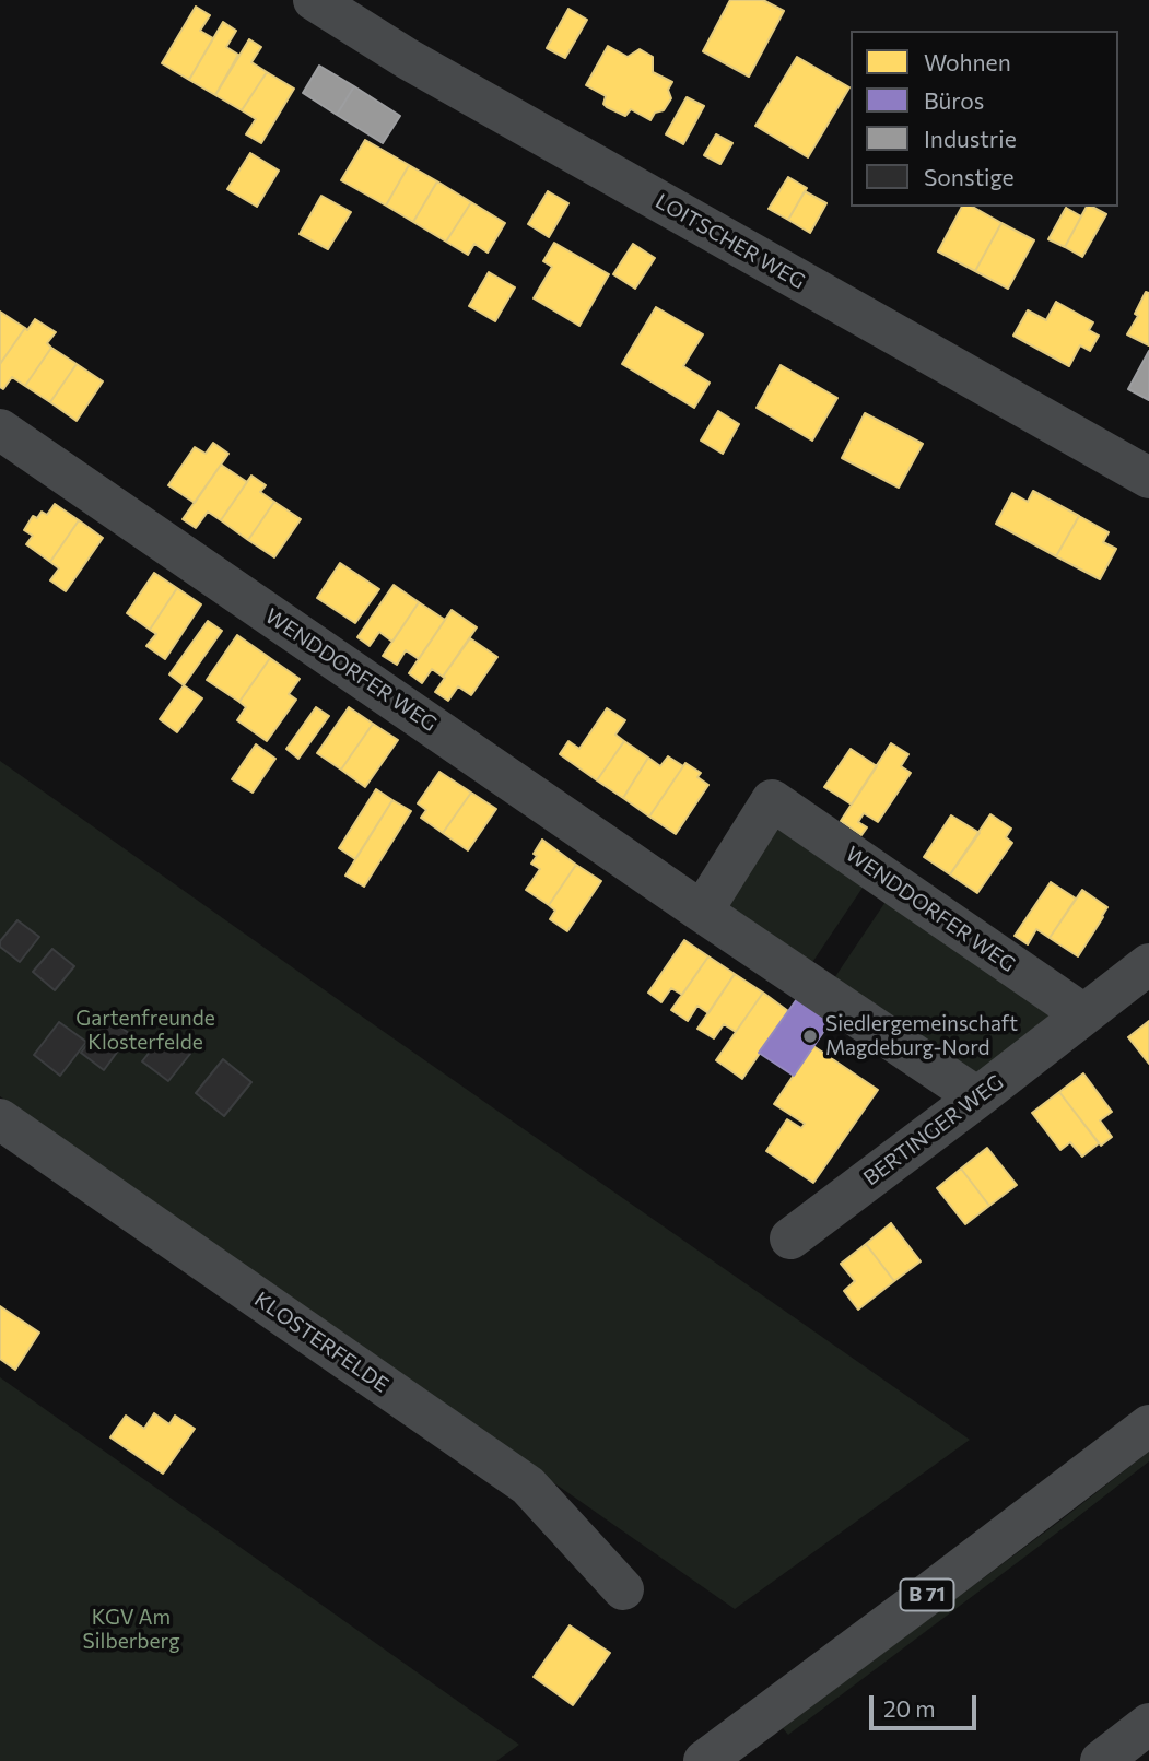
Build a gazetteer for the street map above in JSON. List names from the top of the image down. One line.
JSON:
{"streets":{"main road":["B 71"],"street":["LOITSCHER WEG","WENDDORFER WEG","BERTINGER WEG","KLOSTERFELDE"]},"crossings":[["WENDDORFER WEG","BERTINGER WEG"]],"parks":["Gartenfreunde Klosterfelde","KGV Am Silberberg"],"places":["Siedlergemeinschaft Magdeburg-Nord"],"legend":["Wohnen","Büros","Industrie","Sonstige"],"scale_bar":"20 m"}
